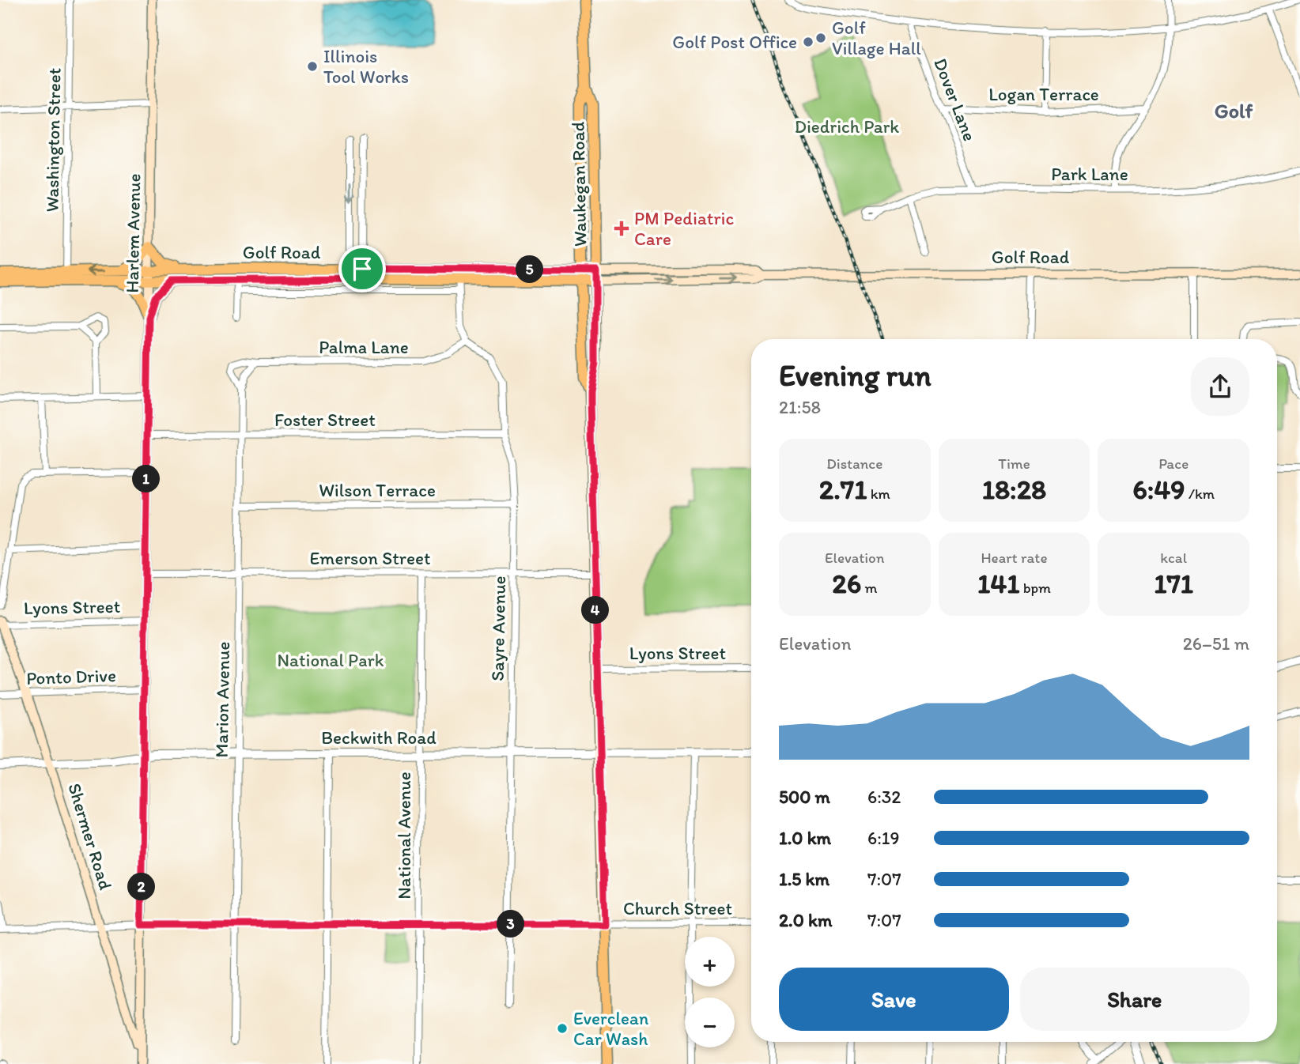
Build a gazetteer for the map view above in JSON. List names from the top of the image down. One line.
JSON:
{"streets":{"main road":["Waukegan Road","Harlem Avenue","Golf Road","Shermer Road"],"street":["Logan Terrace","Dover Lane","Washington Street","Park Lane","Palma Lane","Foster Street","Wilson Terrace","Emerson Street","Lyons Street","Sayre Avenue","Ponto Drive","Marion Avenue","Beckwith Road","National Avenue","Church Street"]},"crossings":[["Logan Terrace","Dover Lane"],["Dover Lane","Park Lane"],["Washington Street","Golf Road"],["Waukegan Road","Golf Road"],["Harlem Avenue","Golf Road"],["Harlem Avenue","Foster Street"],["Harlem Avenue","Emerson Street"],["Harlem Avenue","Lyons Street"],["Harlem Avenue","Ponto Drive"],["Harlem Avenue","Beckwith Road"],["Harlem Avenue","Shermer Road"],["Harlem Avenue","Church Street"],["Palma Lane","Sayre Avenue"],["Palma Lane","Marion Avenue"],["Foster Street","Sayre Avenue"],["Foster Street","Marion Avenue"],["Wilson Terrace","Sayre Avenue"],["Wilson Terrace","Marion Avenue"],["Emerson Street","Sayre Avenue"],["Emerson Street","Marion Avenue"],["Emerson Street","National Avenue"],["Lyons Street","Shermer Road"],["Sayre Avenue","Beckwith Road"],["Sayre Avenue","Church Street"],["Ponto Drive","Shermer Road"],["Marion Avenue","Beckwith Road"],["Marion Avenue","Church Street"],["Beckwith Road","National Avenue"],["Beckwith Road","Shermer Road"],["National Avenue","Church Street"],["Shermer Road","Church Street"]],"districts":["Golf"],"parks":["Diedrich Park","National Park"],"places":{"other":["Golf Village Hall","Golf Post Office","Illinois Tool Works","Everclean Car Wash"],"health":["PM Pediatric Care"]},"page":{"pins":["5","1","4","2","3"],"heading":["Evening run","21:58"],"stats":[["Distance","2.71 km"],["Time","18:28"],["Pace","6:49 /km"],["Elevation","26 m"],["Heart rate","141 bpm"],["kcal","171"]],"chart":["Elevation","26–51 m"],"list":[{"name":"500 m","note":"6:32"},{"name":"1.0 km","note":"6:19"},{"name":"1.5 km","note":"7:07"},{"name":"2.0 km","note":"7:07"}],"map_buttons":["+","−"],"buttons":["Save","Share"]}}
